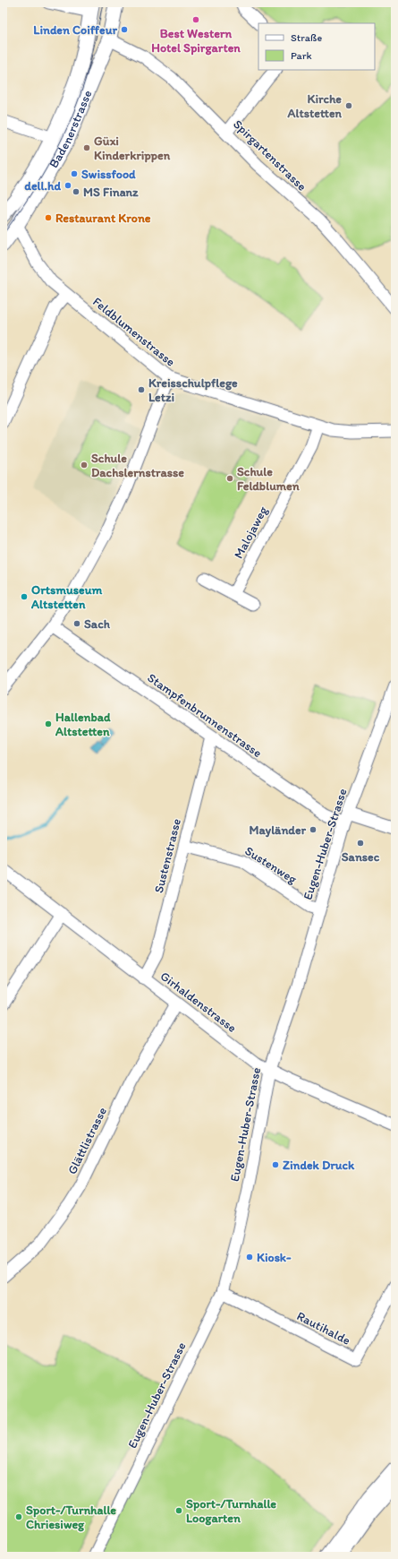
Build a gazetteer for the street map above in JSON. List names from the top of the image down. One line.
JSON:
{"streets":{"street":["Badenerstrasse","Spirgartenstrasse","Feldblumenstrasse","Malojaweg","Stampfenbrunnenstrasse","Eugen-Huber-Strasse","Sustenstrasse","Sustenweg","Girhaldenstrasse","Glättlistrasse","Rautihalde"]},"crossings":[["Badenerstrasse","Spirgartenstrasse"],["Badenerstrasse","Feldblumenstrasse"],["Feldblumenstrasse","Malojaweg"],["Stampfenbrunnenstrasse","Eugen-Huber-Strasse"],["Stampfenbrunnenstrasse","Sustenstrasse"],["Eugen-Huber-Strasse","Sustenweg"],["Eugen-Huber-Strasse","Girhaldenstrasse"],["Eugen-Huber-Strasse","Rautihalde"],["Sustenstrasse","Sustenweg"],["Sustenstrasse","Girhaldenstrasse"],["Girhaldenstrasse","Glättlistrasse"]],"places":["Best Western Hotel Spirgarten","Linden Coiffeur","Kirche Altstetten","Güxi Kinderkrippen","Swissfood","dell.hd","MS Finanz","Restaurant Krone","Kreisschulpflege Letzi","Schule Dachslernstrasse","Schule Feldblumen","Ortsmuseum Altstetten","Sach","Hallenbad Altstetten","Mayländer","Sansec","Zindek Druck","Kiosk-","Sport-/Turnhalle Loogarten","Sport-/Turnhalle Chriesiweg"],"legend":["Straße","Park"]}
